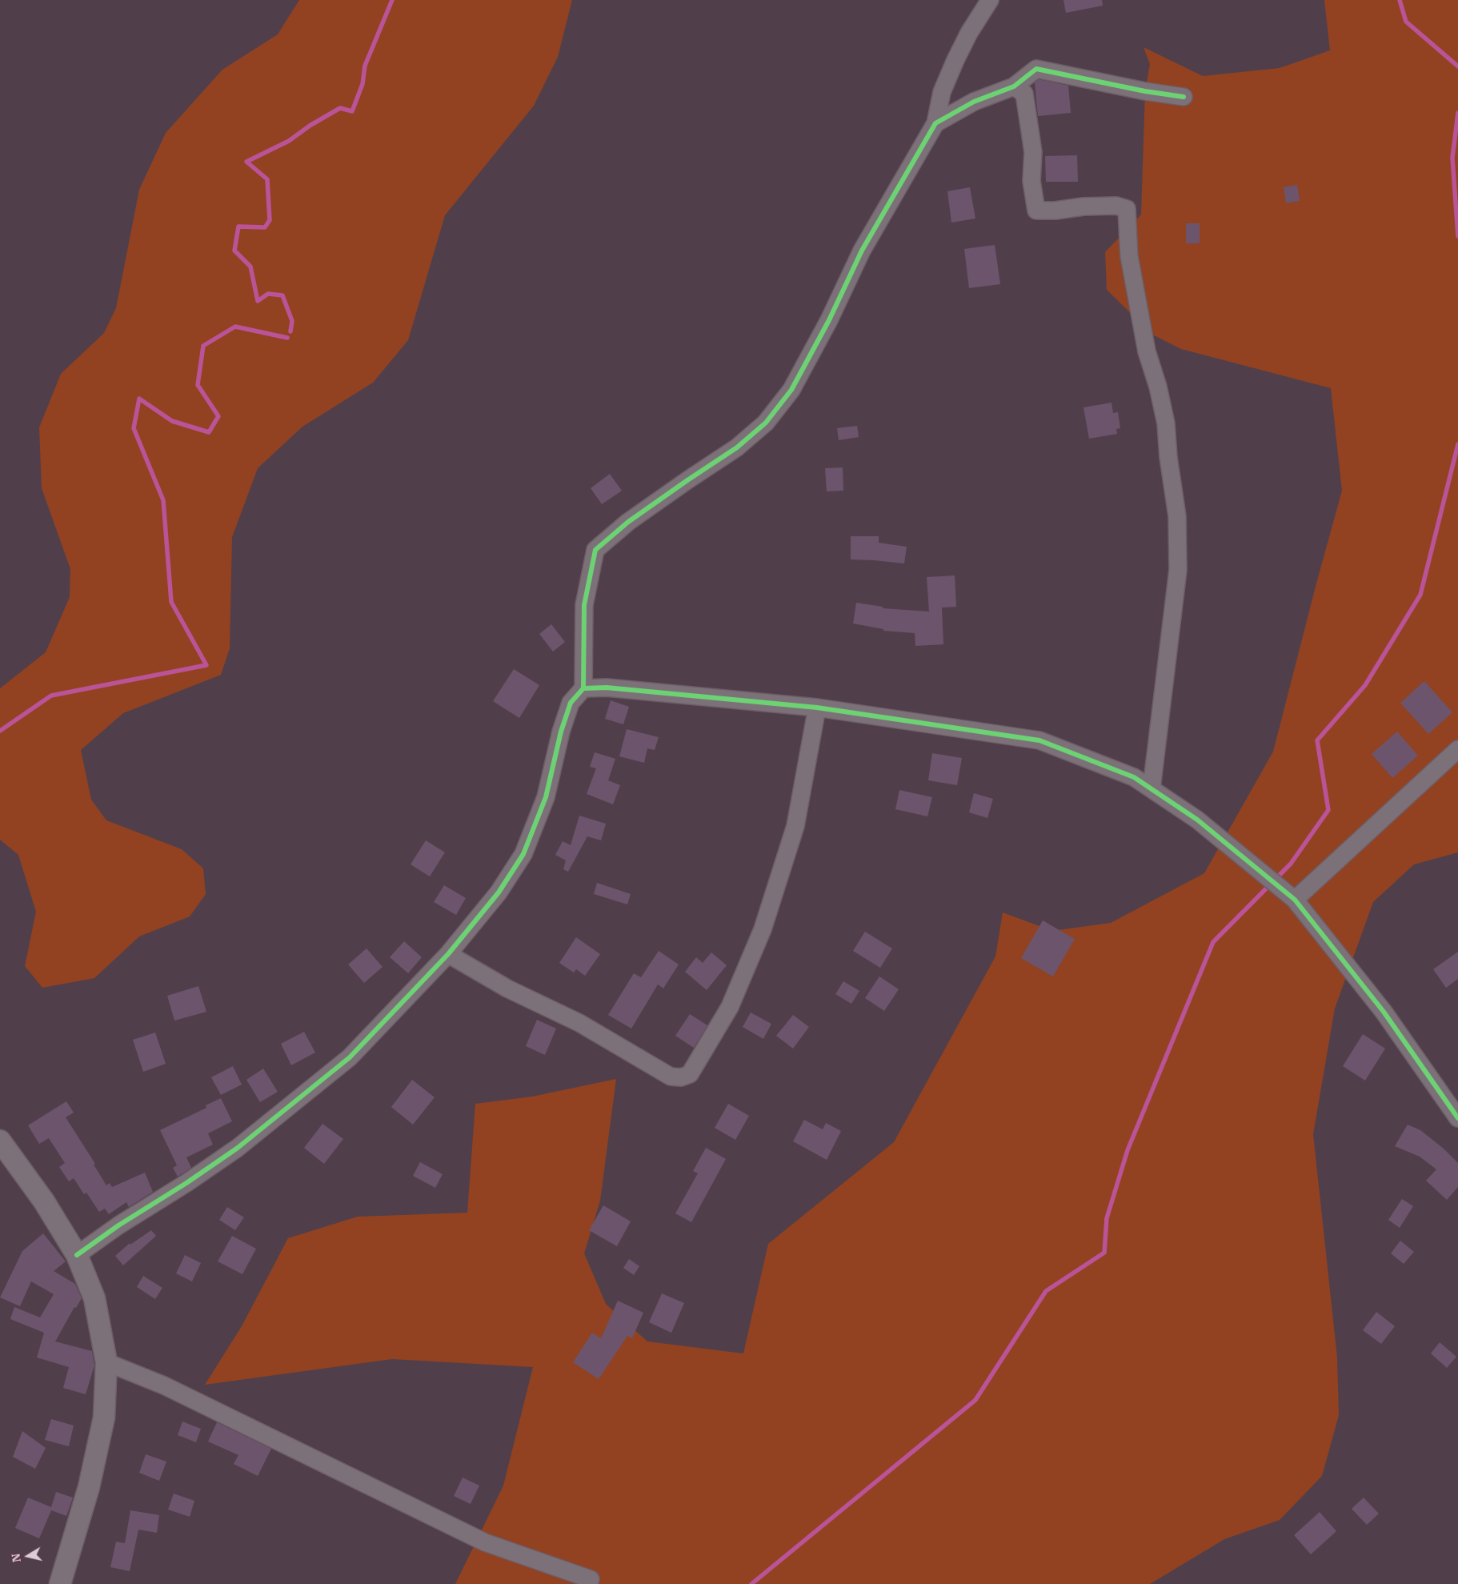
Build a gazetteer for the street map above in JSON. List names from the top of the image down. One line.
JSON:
{"north":"left"}
